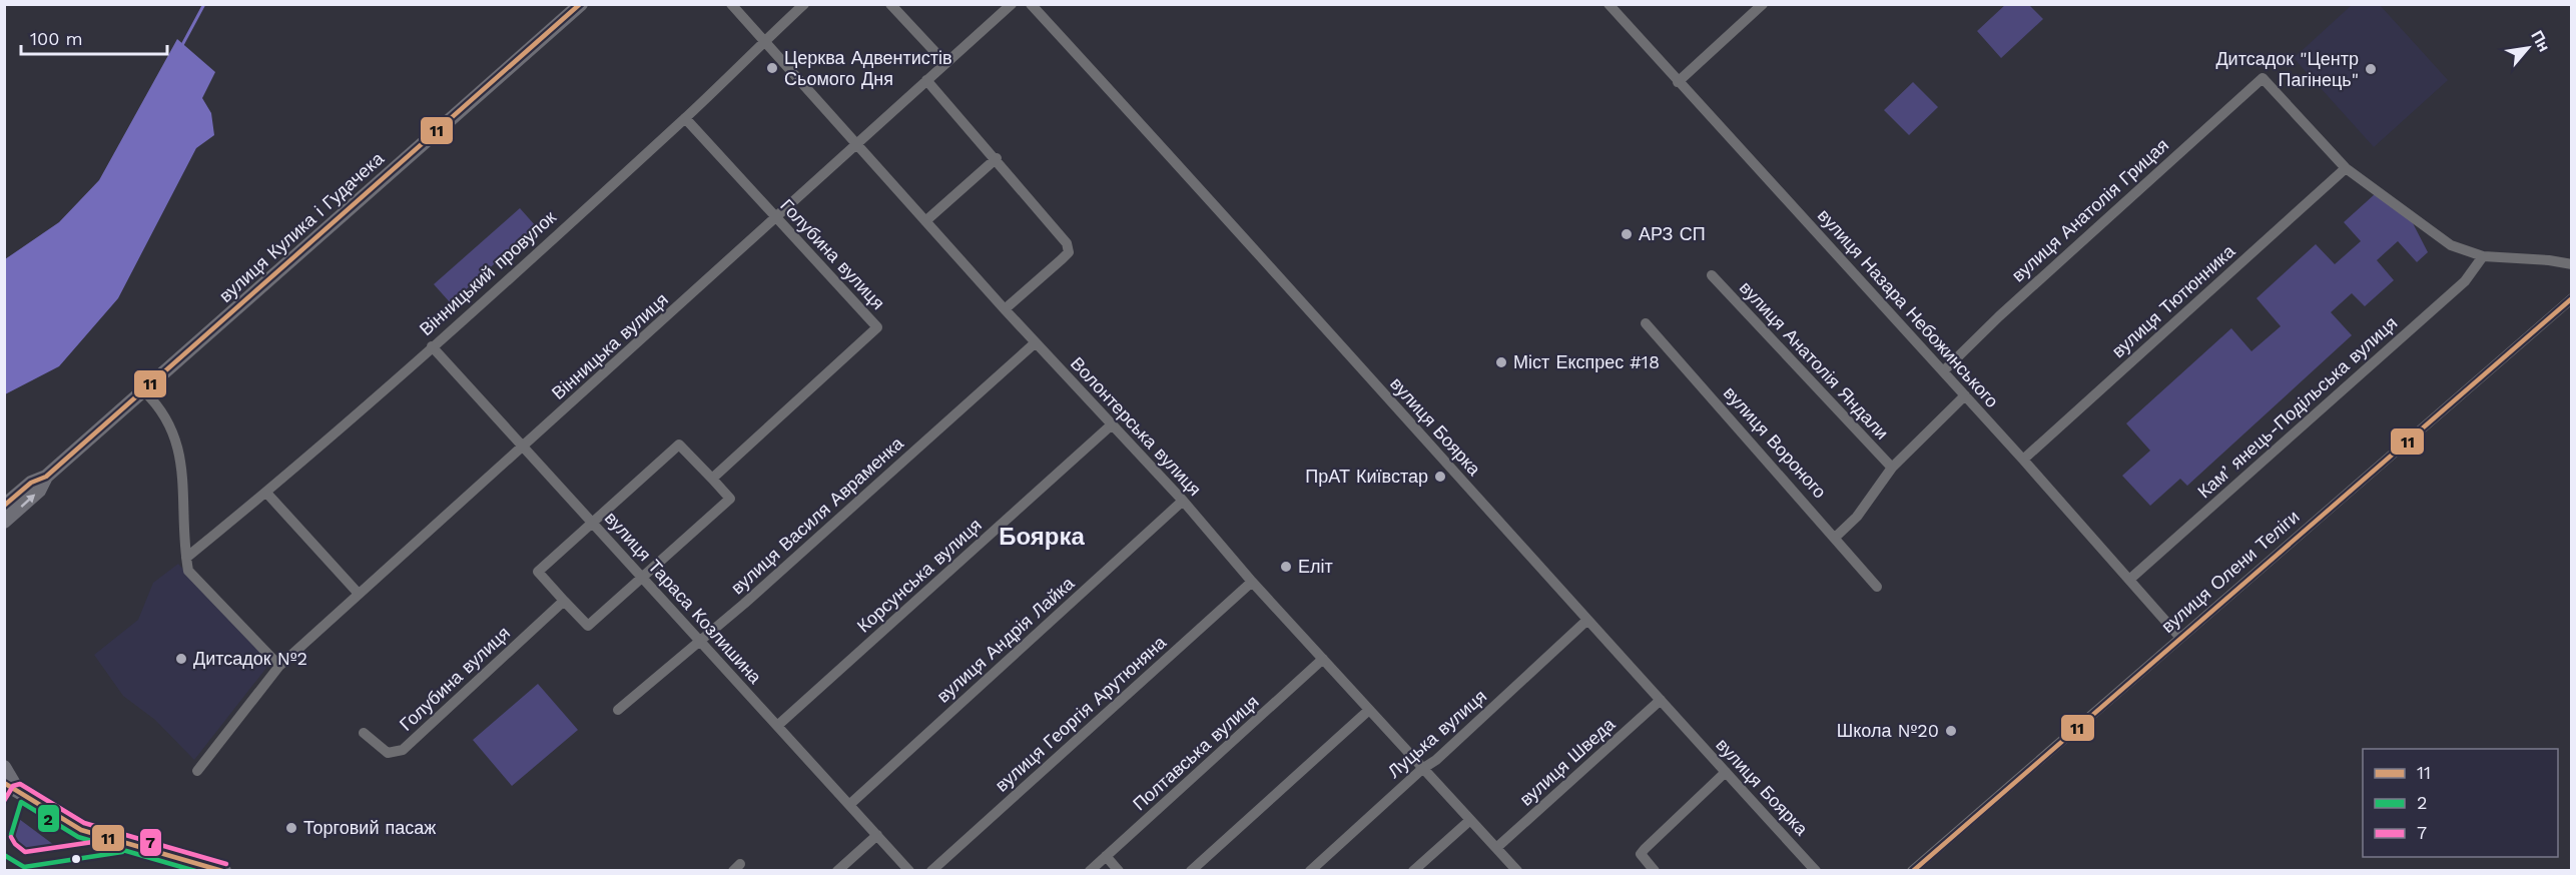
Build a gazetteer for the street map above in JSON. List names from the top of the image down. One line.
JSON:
{"streets":{"main road":["вулиця Кулика і Гудачека"],"street":["вулиця Анатолія Грицая","Голубина вулиця","Вінницький провулок","вулиця Тютюнника","вулиця Назара Небожинського","Вінницька вулиця","вулиця Анатолія Яндали","Камʼянець-Подільська вулиця","Волонтерська вулиця","вулиця Боярка","вулиця Вороного","вулиця Василя Авраменка","вулиця Олени Теліги","Корсунська вулиця","вулиця Тараса Козлишина","вулиця Андрія Лайка","вулиця Георгія Арутюняна","Луцька вулиця","Полтавська вулиця","вулиця Шведа"]},"crossings":[["вулиця Анатолія Грицая","вулиця Тютюнника"],["вулиця Анатолія Грицая","вулиця Назара Небожинського"],["Голубина вулиця","Вінницький провулок"],["Голубина вулиця","Вінницька вулиця"],["Вінницький провулок","Волонтерська вулиця"],["Вінницький провулок","вулиця Тараса Козлишина"],["вулиця Тютюнника","вулиця Назара Небожинського"],["вулиця Назара Небожинського","Камʼянець-Подільська вулиця"],["вулиця Назара Небожинського","вулиця Олени Теліги"],["Вінницька вулиця","Волонтерська вулиця"],["Вінницька вулиця","вулиця Тараса Козлишина"],["Волонтерська вулиця","вулиця Василя Авраменка"],["Волонтерська вулиця","Корсунська вулиця"],["Волонтерська вулиця","вулиця Андрія Лайка"],["Волонтерська вулиця","вулиця Георгія Арутюняна"],["Волонтерська вулиця","Луцька вулиця"],["Волонтерська вулиця","Полтавська вулиця"],["Волонтерська вулиця","вулиця Шведа"],["вулиця Боярка","Луцька вулиця"],["вулиця Боярка","вулиця Шведа"],["вулиця Василя Авраменка","вулиця Тараса Козлишина"],["Корсунська вулиця","вулиця Тараса Козлишина"],["вулиця Тараса Козлишина","вулиця Андрія Лайка"]],"districts":["Боярка"],"places":["Церква Адвентистів Сьомого Дня","Дитсадок \"Центр Пагінець\"","АРЗ СП","Міст Експрес #18","ПрАТ Київстар","Еліт","Дитсадок №2","Школа №20","Торговий пасаж"],"lines":["transit line 11","transit line 7","transit line 2"],"legend":["11","2","7"],"scale_bar":"100 m","north":"top right"}
